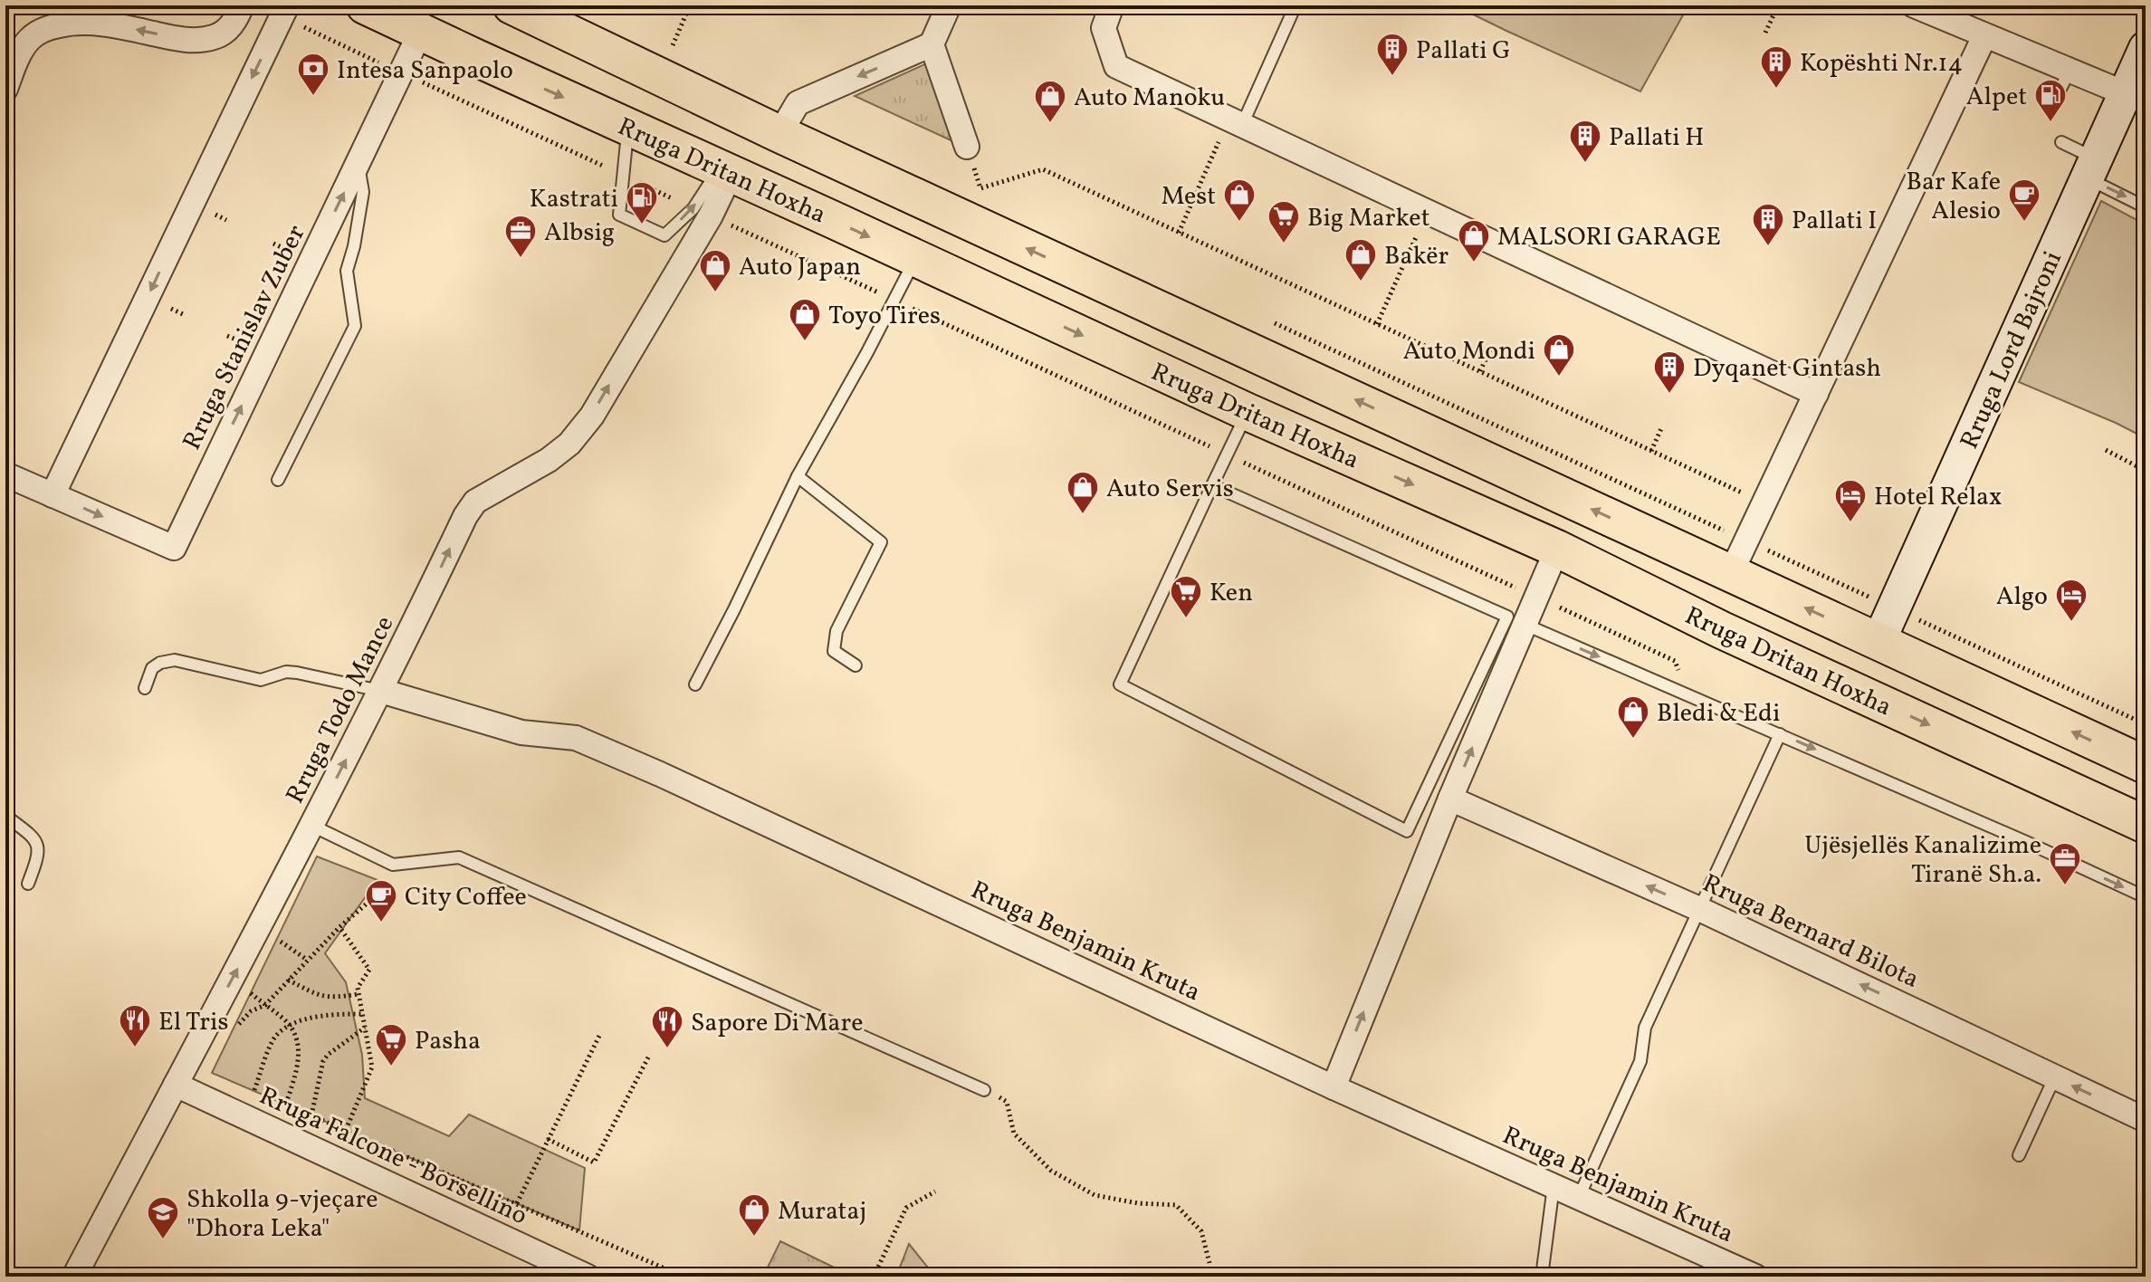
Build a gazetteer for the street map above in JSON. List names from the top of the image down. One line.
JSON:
{"streets":{"main road":["Rruga Dritan Hoxha","Rruga Lord Bajroni"],"street":["Rruga Stanislav Zuber","Rruga Todo Mance","Rruga Bernard Bilota","Rruga Benjamin Kruta","Rruga Falcone - Borsellino"]},"crossings":[["Rruga Dritan Hoxha","Rruga Stanislav Zuber"],["Rruga Dritan Hoxha","Rruga Lord Bajroni"],["Rruga Dritan Hoxha","Rruga Todo Mance"],["Rruga Todo Mance","Rruga Benjamin Kruta"],["Rruga Todo Mance","Rruga Falcone - Borsellino"]],"one_way":["Rruga Todo Mance","Rruga Bernard Bilota"],"places":{"building":["Pallati G","Kopështi Nr.14","Pallati H","Pallati I","Dyqanet Gintash"],"bank":["Intesa Sanpaolo"],"fuel station":["Alpet","Kastrati"],"shop":["Auto Manoku","Mest","MALSORI GARAGE","Bakër","Auto Japan","Toyo Tires","Auto Mondi","Auto Servis","Bledi & Edi","Murataj"],"cafe":["Bar Kafe Alesio","City Coffee"],"supermarket":["Big Market","Ken","Pasha"],"office":["Albsig","Ujësjellës Kanalizime Tiranë Sh.a."],"hotel":["Hotel Relax","Algo"],"restaurant":["El Tris","Sapore Di Mare"],"school or university":["Shkolla 9-vjeçare \"Dhora Leka\""]}}
